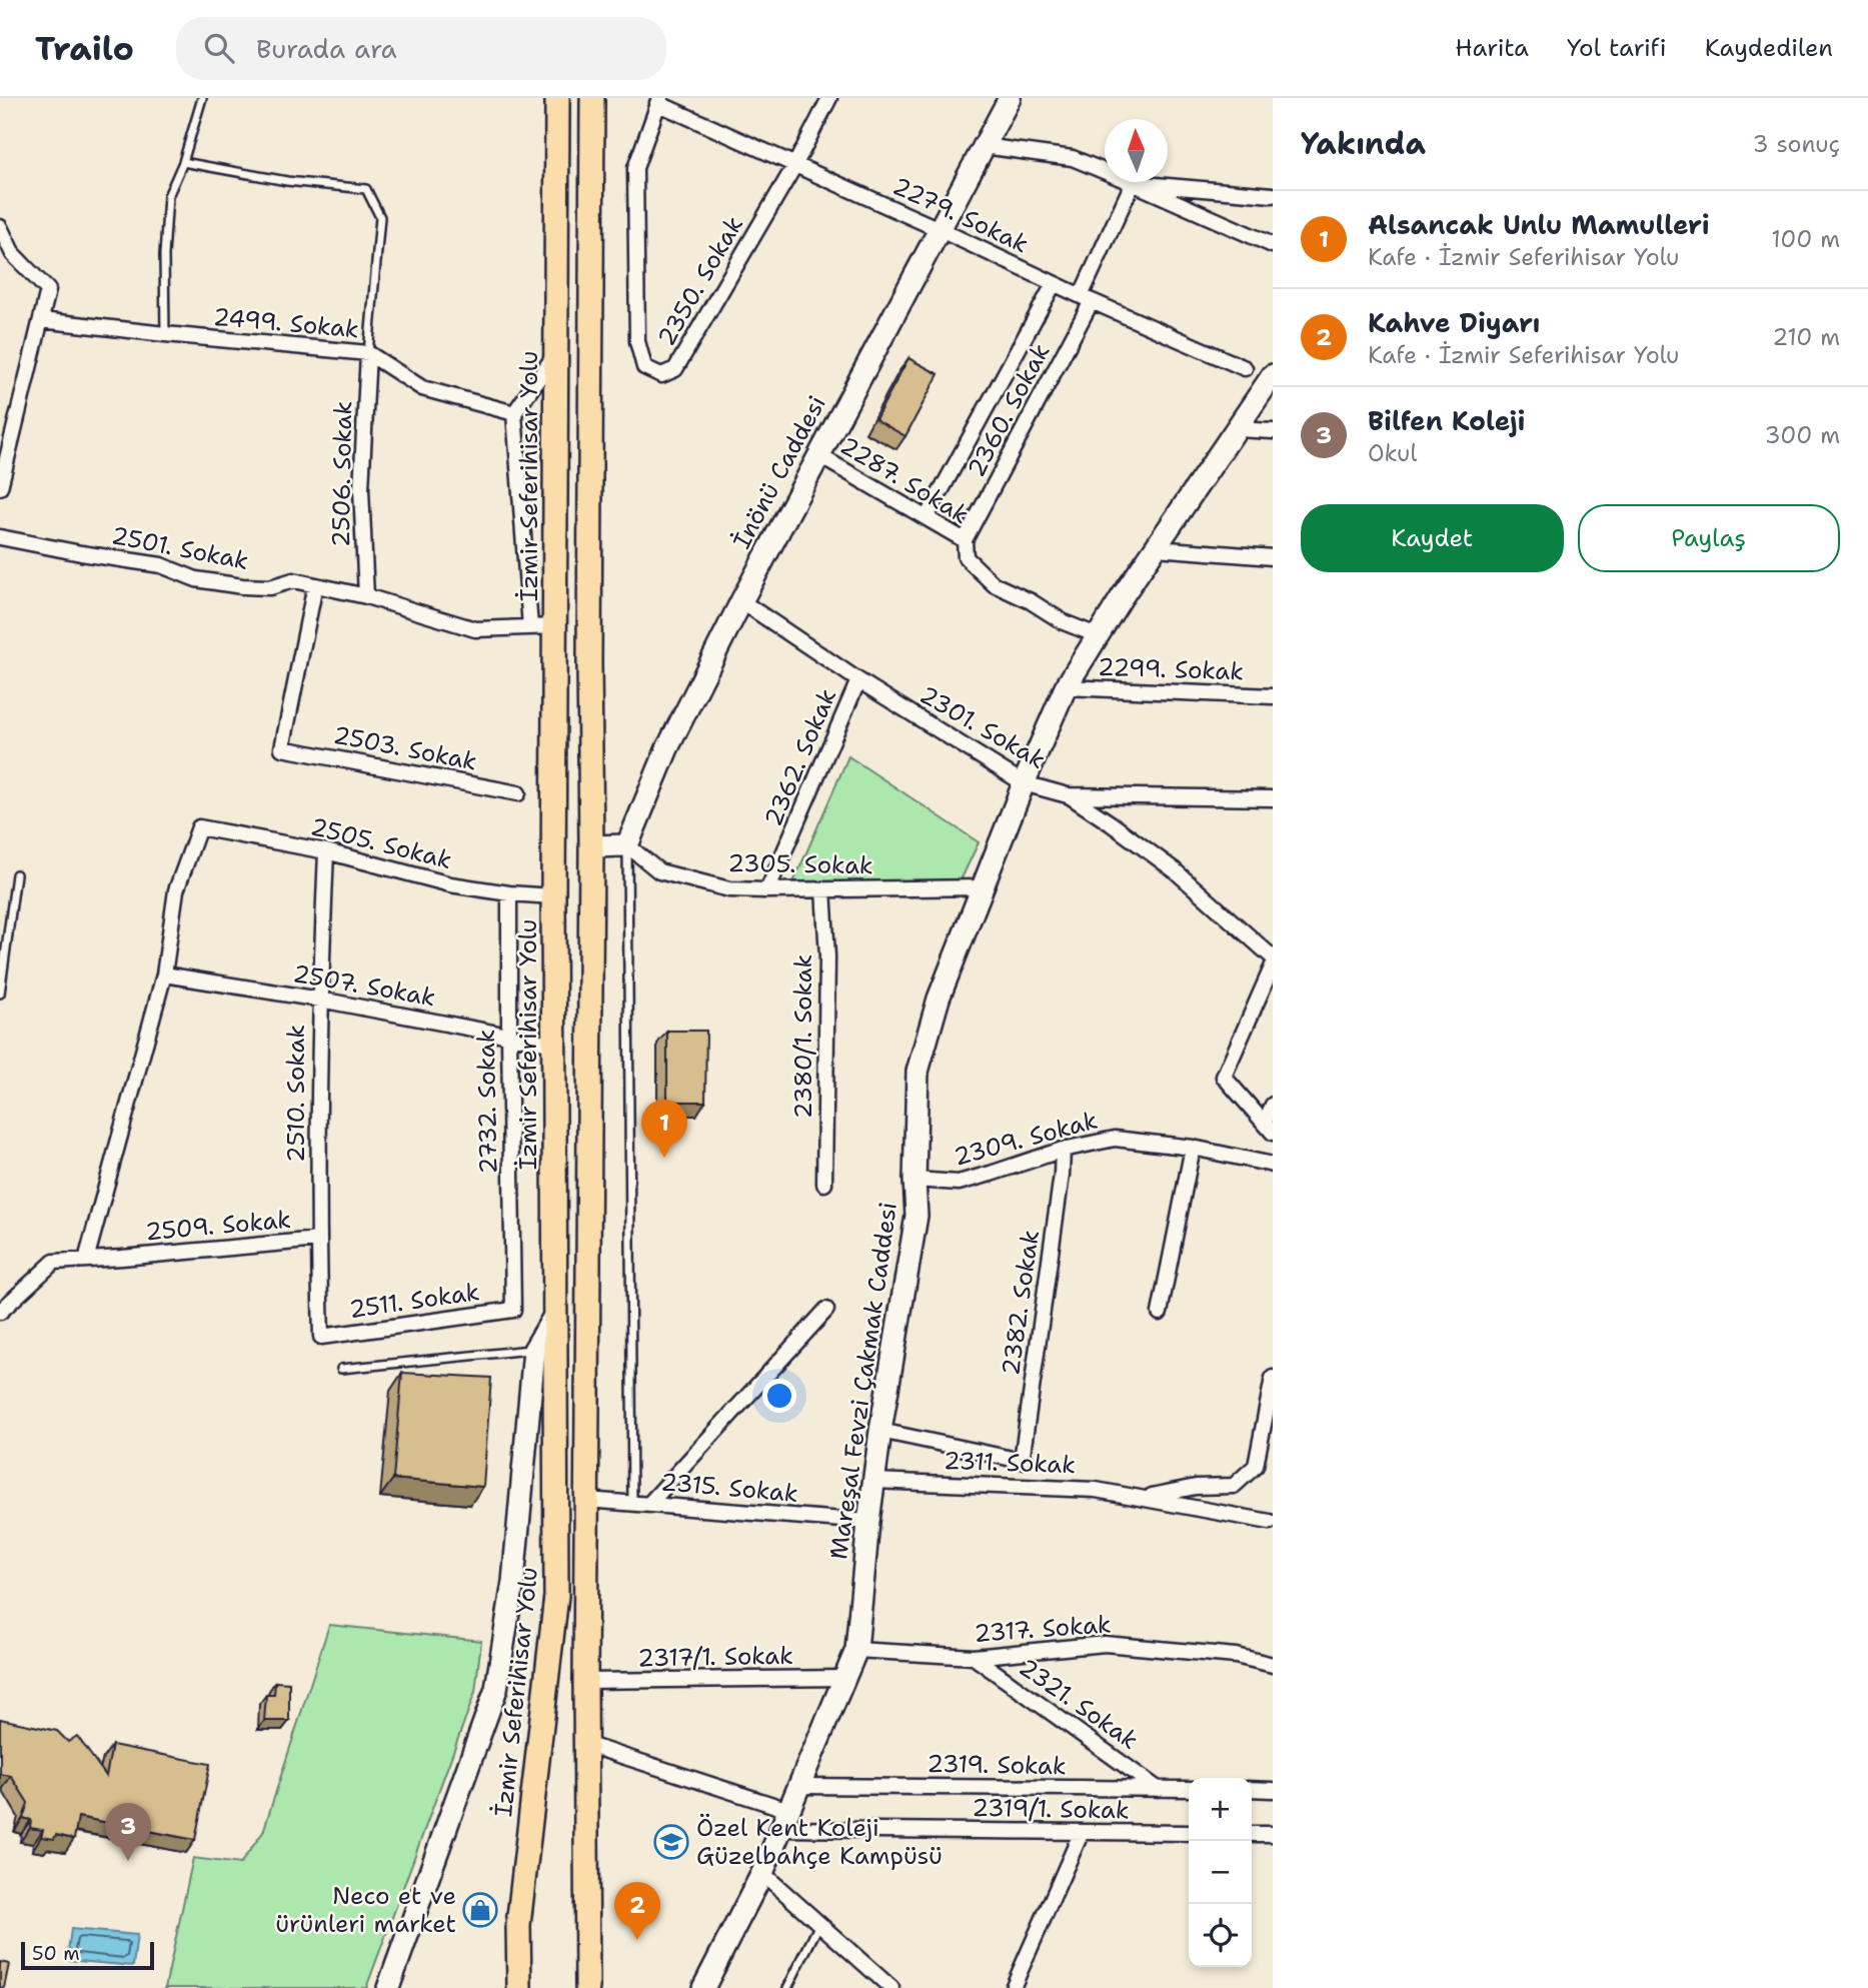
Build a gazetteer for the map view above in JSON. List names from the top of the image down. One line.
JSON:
{"streets":{"main road":["İzmir Seferihisar Yolu"],"street":["2279. Sokak","2350. Sokak","2499. Sokak","2360. Sokak","İnönü Caddesi","2506. Sokak","2287. Sokak","2501. Sokak","2299. Sokak","2301. Sokak","2503. Sokak","2362. Sokak","2505. Sokak","2305. Sokak","2507. Sokak","2380/1. Sokak","2510. Sokak","2732. Sokak","2309. Sokak","2509. Sokak","2511. Sokak","2382. Sokak","Mareşal Fevzi Çakmak Caddesi","2311. Sokak","2315. Sokak","2317. Sokak","2317/1. Sokak","2321. Sokak","2319. Sokak","2319/1. Sokak"]},"crossings":[["2279. Sokak","2350. Sokak"],["2279. Sokak","2360. Sokak"],["2279. Sokak","İnönü Caddesi"],["2499. Sokak","2506. Sokak"],["2360. Sokak","2287. Sokak"],["İnönü Caddesi","2287. Sokak"],["İnönü Caddesi","2301. Sokak"],["İnönü Caddesi","2305. Sokak"],["2506. Sokak","2501. Sokak"],["İzmir Seferihisar Yolu","2501. Sokak"],["İzmir Seferihisar Yolu","2505. Sokak"],["İzmir Seferihisar Yolu","2507. Sokak"],["2287. Sokak","Mareşal Fevzi Çakmak Caddesi"],["2501. Sokak","2503. Sokak"],["2299. Sokak","Mareşal Fevzi Çakmak Caddesi"],["2301. Sokak","2362. Sokak"],["2301. Sokak","Mareşal Fevzi Çakmak Caddesi"],["2362. Sokak","2305. Sokak"],["2505. Sokak","2507. Sokak"],["2505. Sokak","2510. Sokak"],["2505. Sokak","2732. Sokak"],["2305. Sokak","2380/1. Sokak"],["2305. Sokak","Mareşal Fevzi Çakmak Caddesi"],["2507. Sokak","2510. Sokak"],["2507. Sokak","2732. Sokak"],["2510. Sokak","2509. Sokak"],["2510. Sokak","2511. Sokak"],["2732. Sokak","2511. Sokak"],["2309. Sokak","2382. Sokak"],["2309. Sokak","Mareşal Fevzi Çakmak Caddesi"],["2382. Sokak","2311. Sokak"],["Mareşal Fevzi Çakmak Caddesi","2311. Sokak"],["Mareşal Fevzi Çakmak Caddesi","2315. Sokak"],["Mareşal Fevzi Çakmak Caddesi","2317. Sokak"],["Mareşal Fevzi Çakmak Caddesi","2317/1. Sokak"],["Mareşal Fevzi Çakmak Caddesi","2319. Sokak"],["Mareşal Fevzi Çakmak Caddesi","2319/1. Sokak"],["2317. Sokak","2321. Sokak"],["2321. Sokak","2319. Sokak"]],"places":{"school or university":["Özel Kent Koleji Güzelbahçe Kampüsü"],"shop":["Neco et ve ürünleri market"]},"scale_bar":"50 m","north":"top","page":{"header":"Trailo","search":"Burada ara","nav":["Harita","Yol tarifi","Kaydedilen"],"heading":["Yakında","3 sonuç"],"list":[{"mark":"1","name":"Alsancak Unlu Mamulleri","note":"Kafe · İzmir Seferihisar Yolu","value":"100 m"},{"mark":"2","name":"Kahve Diyarı","note":"Kafe · İzmir Seferihisar Yolu","value":"210 m"},{"mark":"3","name":"Bilfen Koleji","note":"Okul","value":"300 m"}],"buttons":["Kaydet","Paylaş"],"pins":["1","3","2"],"map_buttons":["+","−"],"scale":"50 m"}}
